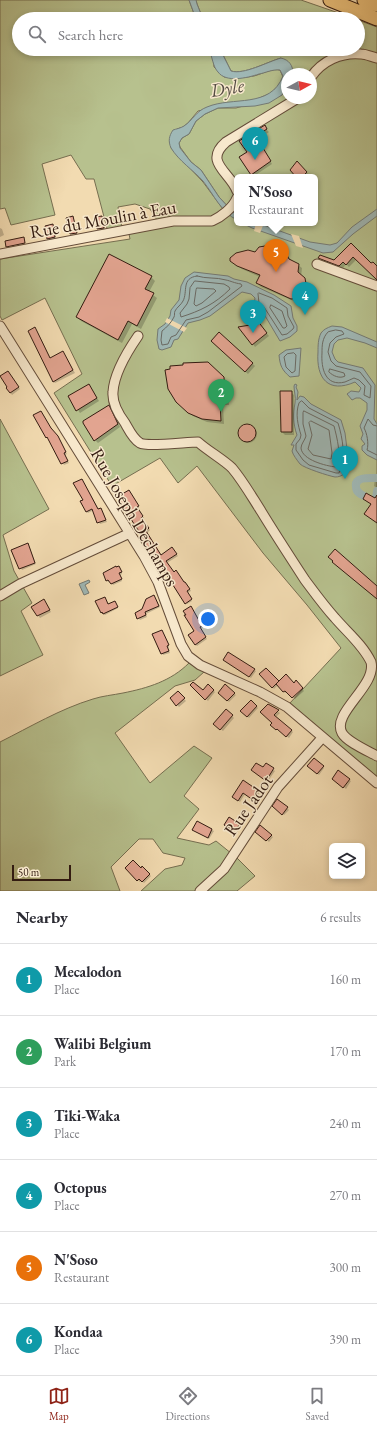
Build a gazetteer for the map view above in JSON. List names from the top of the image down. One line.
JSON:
{"streets":{"street":["Rue du Moulin à Eau","Rue Joseph Dechamps","Rue Jadot"]},"crossings":[["Rue Joseph Dechamps","Rue Jadot"]],"water":["Dyle"],"scale_bar":"50 m","north":"right","page":{"search":"Search here","pins":["6","5","4","3","2","1"],"popup":["N'Soso","Restaurant"],"scale":"50 m","heading":["Nearby","6 results"],"list":[{"mark":"1","name":"Mecalodon","note":"Place","value":"160 m"},{"mark":"2","name":"Walibi Belgium","note":"Park","value":"170 m"},{"mark":"3","name":"Tiki-Waka","note":"Place","value":"240 m"},{"mark":"4","name":"Octopus","note":"Place","value":"270 m"},{"mark":"5","name":"N'Soso","note":"Restaurant","value":"300 m"},{"mark":"6","name":"Kondaa","note":"Place","value":"390 m"}],"nav":["Map","Directions","Saved"]}}
